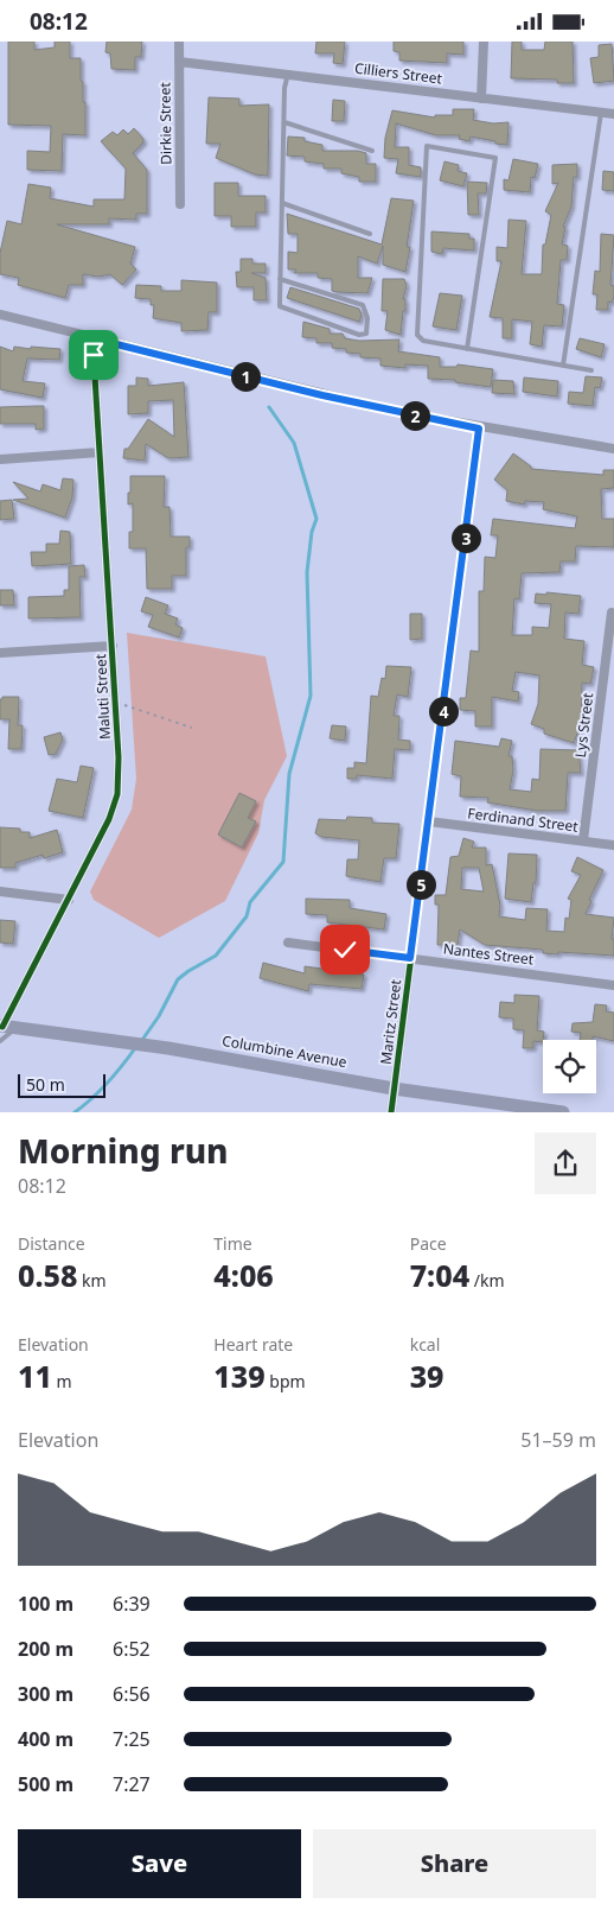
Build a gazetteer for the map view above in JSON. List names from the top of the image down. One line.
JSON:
{"streets":{"main road":["Columbine Avenue"],"street":["Cilliers Street","Dirkie Street","Maluti Street","Lys Street","Ferdinand Street","Nantes Street","Maritz Street"]},"crossings":[["Cilliers Street","Dirkie Street"],["Maluti Street","Columbine Avenue"],["Lys Street","Ferdinand Street"],["Ferdinand Street","Maritz Street"],["Nantes Street","Maritz Street"],["Maritz Street","Columbine Avenue"]],"scale_bar":"50 m","page":{"status":"08:12","pins":["1","2","3","4","5"],"scale":"50 m","heading":["Morning run","08:12"],"stats":[["Distance","0.58 km"],["Time","4:06"],["Pace","7:04 /km"],["Elevation","11 m"],["Heart rate","139 bpm"],["kcal","39"]],"chart":["Elevation","51–59 m"],"list":[{"name":"100 m","note":"6:39"},{"name":"200 m","note":"6:52"},{"name":"300 m","note":"6:56"},{"name":"400 m","note":"7:25"},{"name":"500 m","note":"7:27"}],"buttons":["Save","Share"]}}
